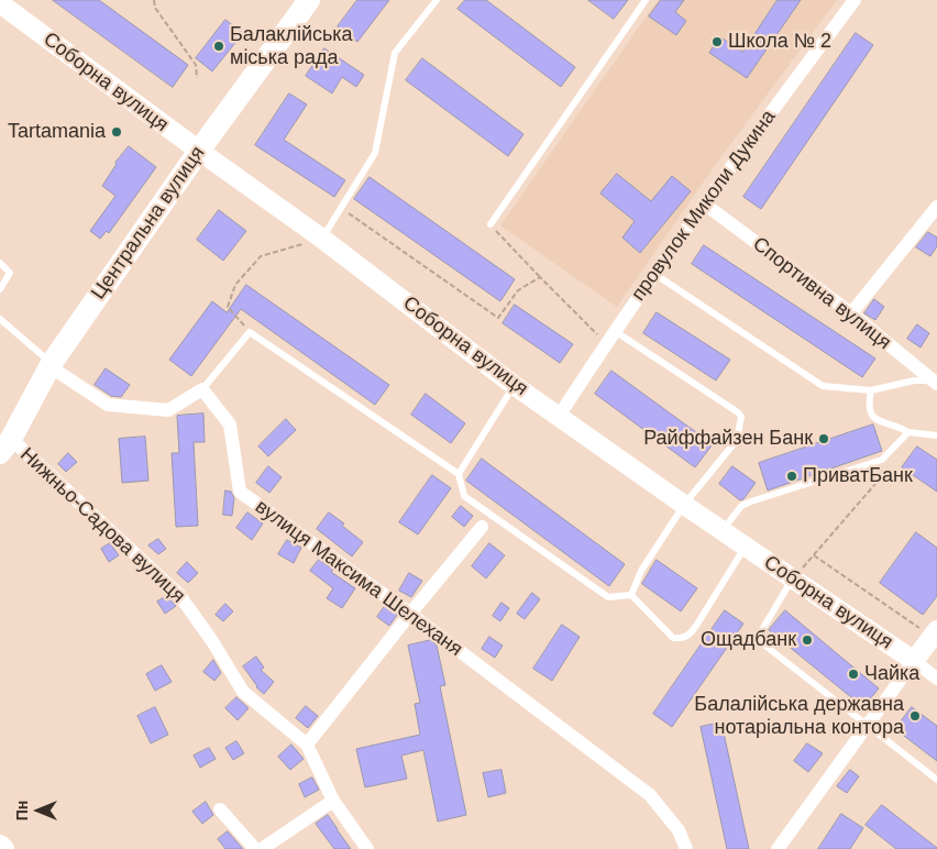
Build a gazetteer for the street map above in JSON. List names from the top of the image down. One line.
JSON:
{"streets":{"main road":["Центральна вулиця"],"street":["Соборна вулиця","провулок Миколи Дукина","Спортивна вулиця","Нижньо-Садова вулиця","вулиця Максима Шелеханя"]},"crossings":[["Соборна вулиця","провулок Миколи Дукина"],["Соборна вулиця","Центральна вулиця"],["провулок Миколи Дукина","Спортивна вулиця"],["Центральна вулиця","Нижньо-Садова вулиця"]],"places":["Школа № 2","Балаклійська міська рада","Tartamania","Райффайзен Банк","ПриватБанк","Ощадбанк","Чайка","Балалійська державна нотаріальна контора"],"north":"left"}
